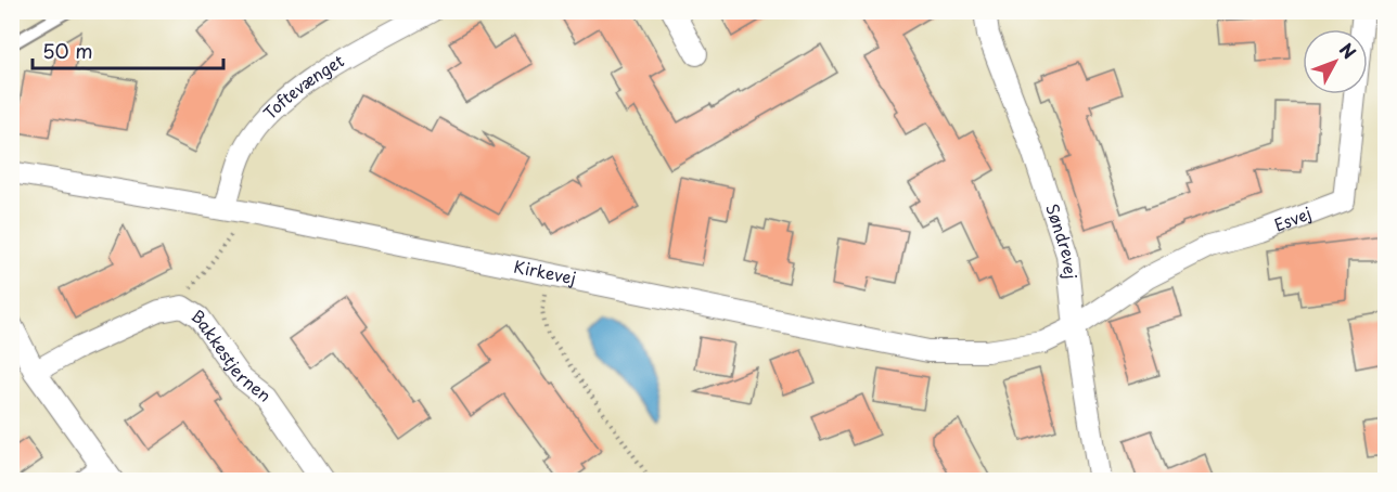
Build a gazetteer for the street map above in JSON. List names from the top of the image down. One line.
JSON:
{"streets":{"street":["Toftevænget","Esvej","Søndrevej","Kirkevej","Bakkestjernen"]},"crossings":[["Toftevænget","Kirkevej"],["Esvej","Søndrevej"],["Esvej","Kirkevej"],["Søndrevej","Kirkevej"]],"scale_bar":"50 m","north":"top right"}
